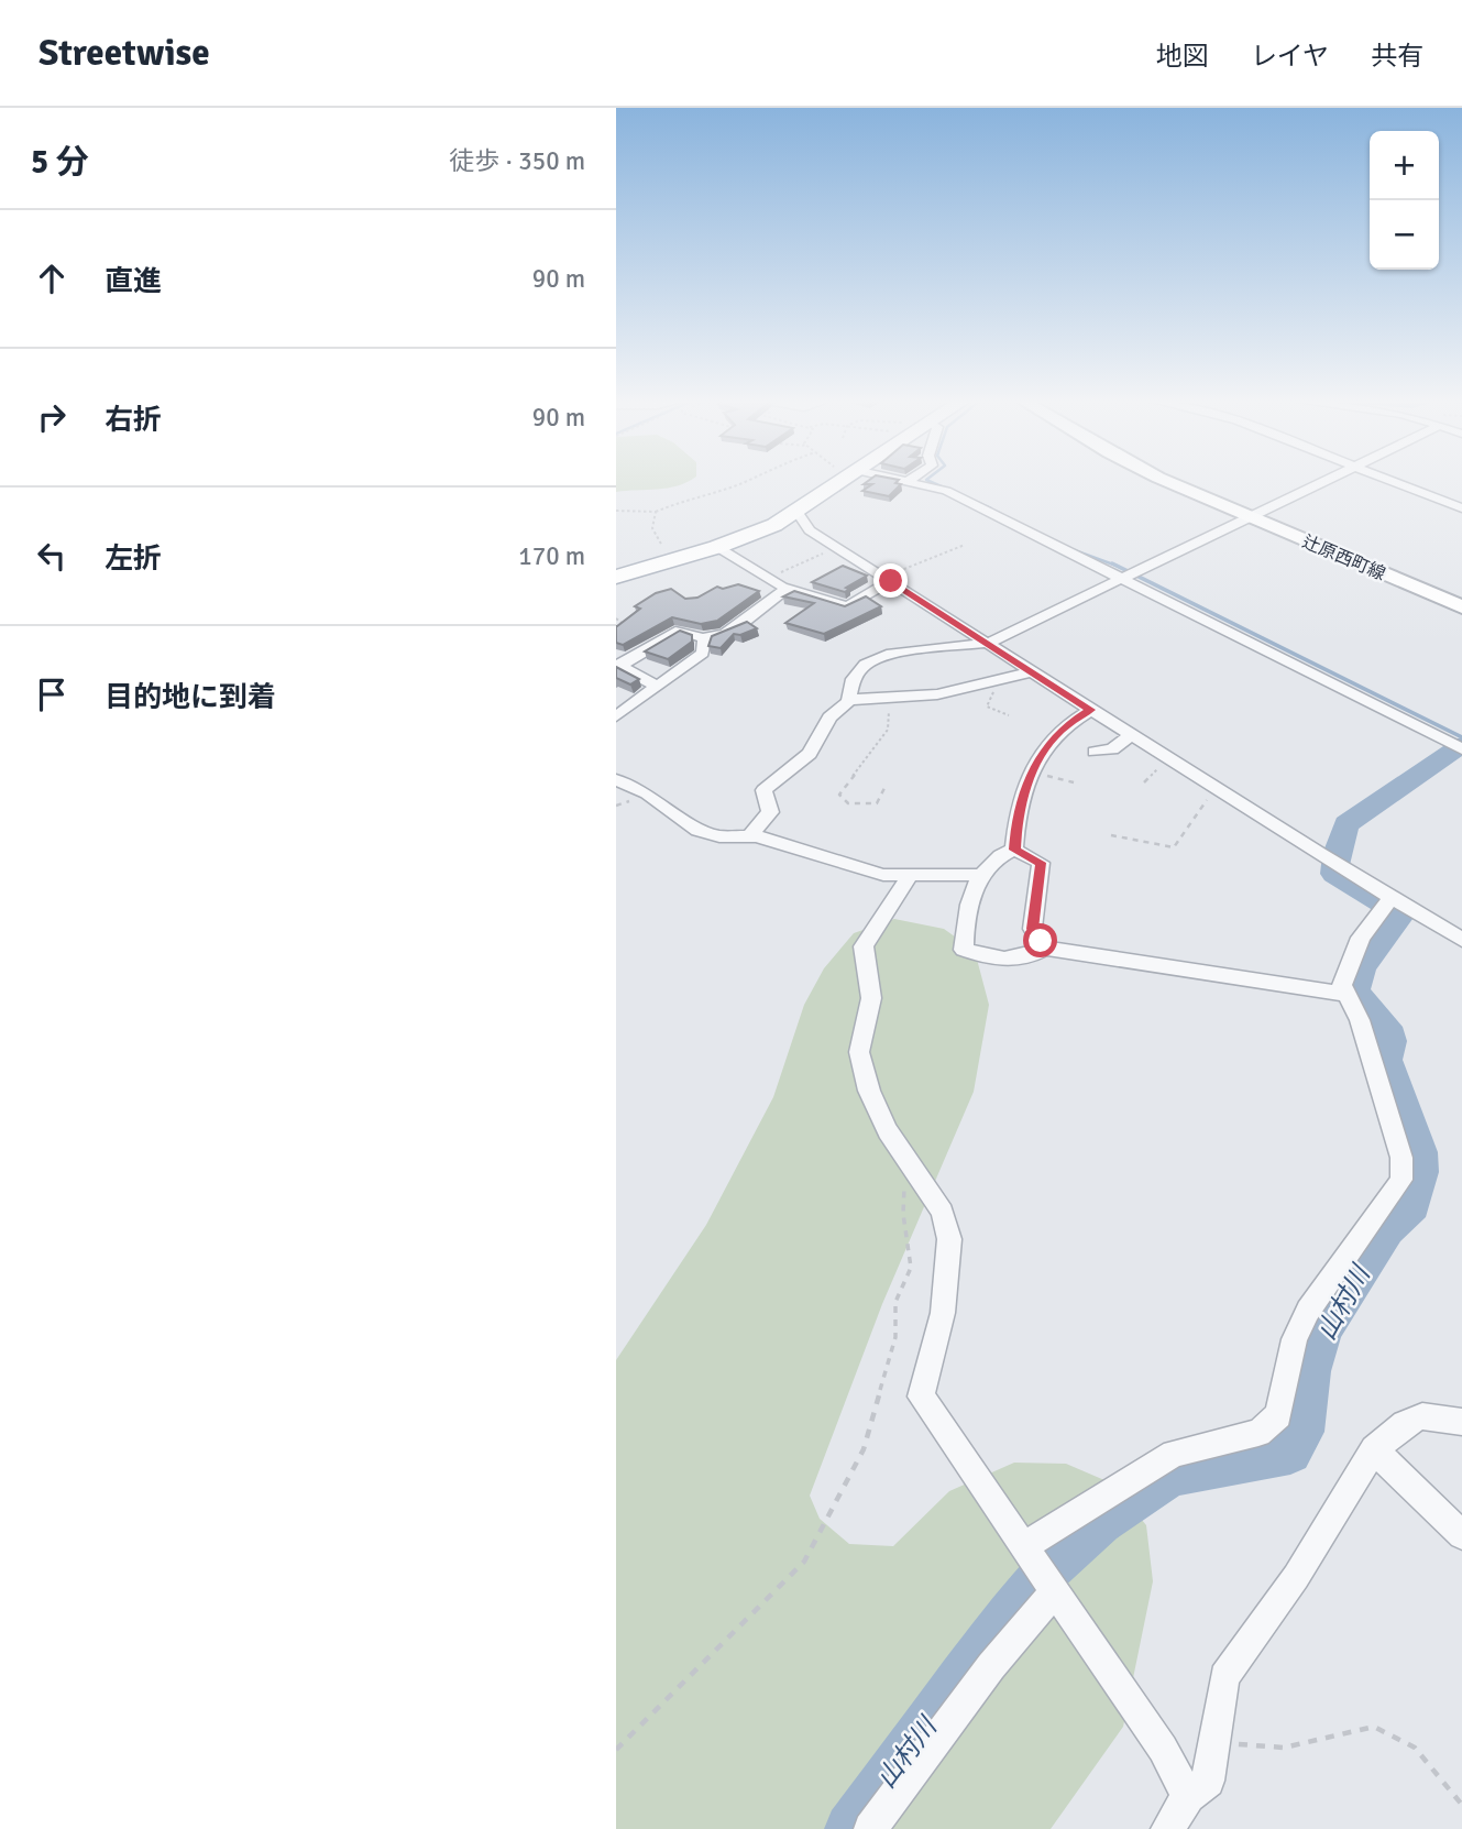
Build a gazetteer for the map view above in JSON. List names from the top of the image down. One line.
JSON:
{"streets":{"main road":["辻原西町線"]},"water":["山村川"],"page":{"header":"Streetwise","nav":["地図","レイヤ","共有"],"heading":["5 分","徒歩 · 350 m"],"map_buttons":["+","−"],"list":[["直進","90 m"],["右折","90 m"],["左折","170 m"],"目的地に到着"]}}
